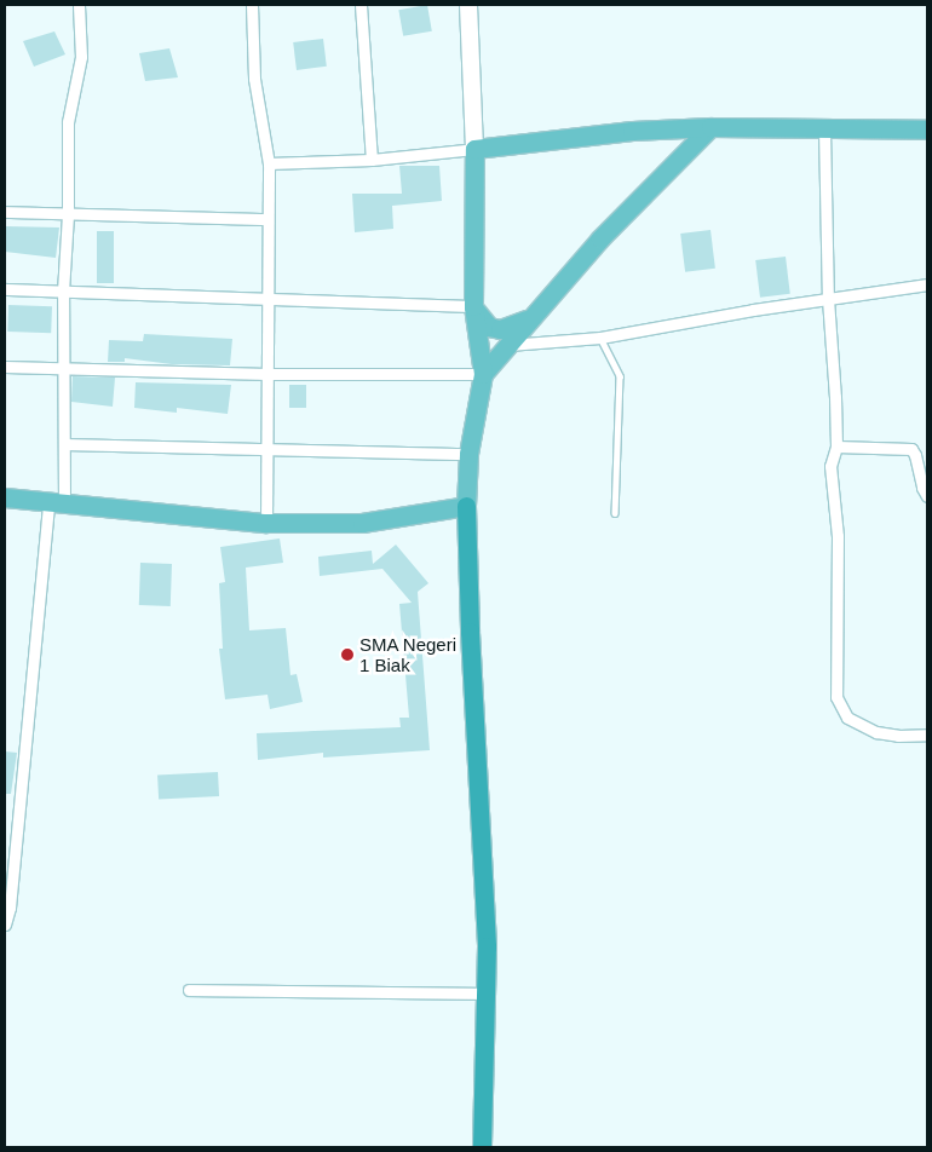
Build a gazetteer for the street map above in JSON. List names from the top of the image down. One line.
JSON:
{"places":["SMA Negeri 1 Biak"]}
